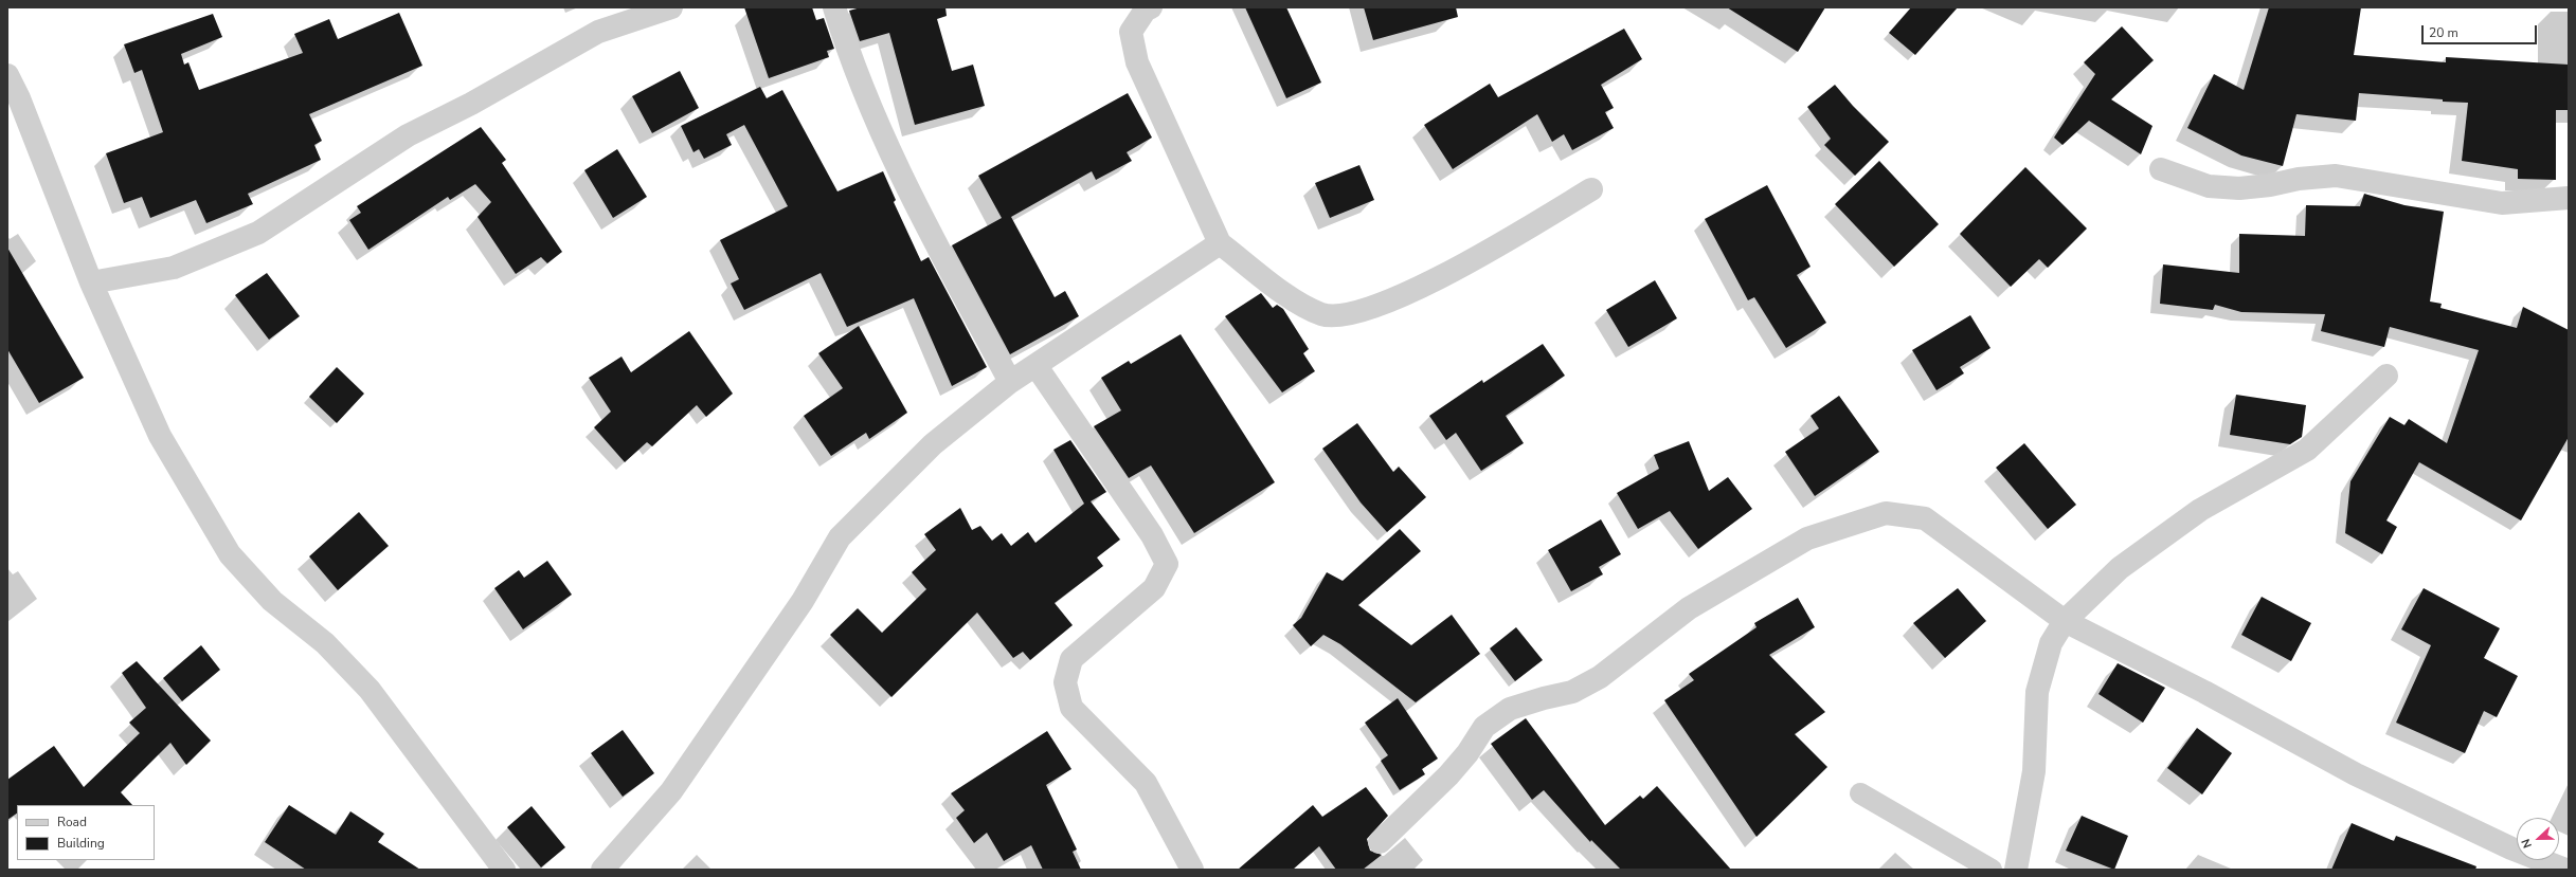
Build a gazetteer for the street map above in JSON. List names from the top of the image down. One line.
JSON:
{"legend":["Road","Building"],"scale_bar":"20 m","north":"left"}
